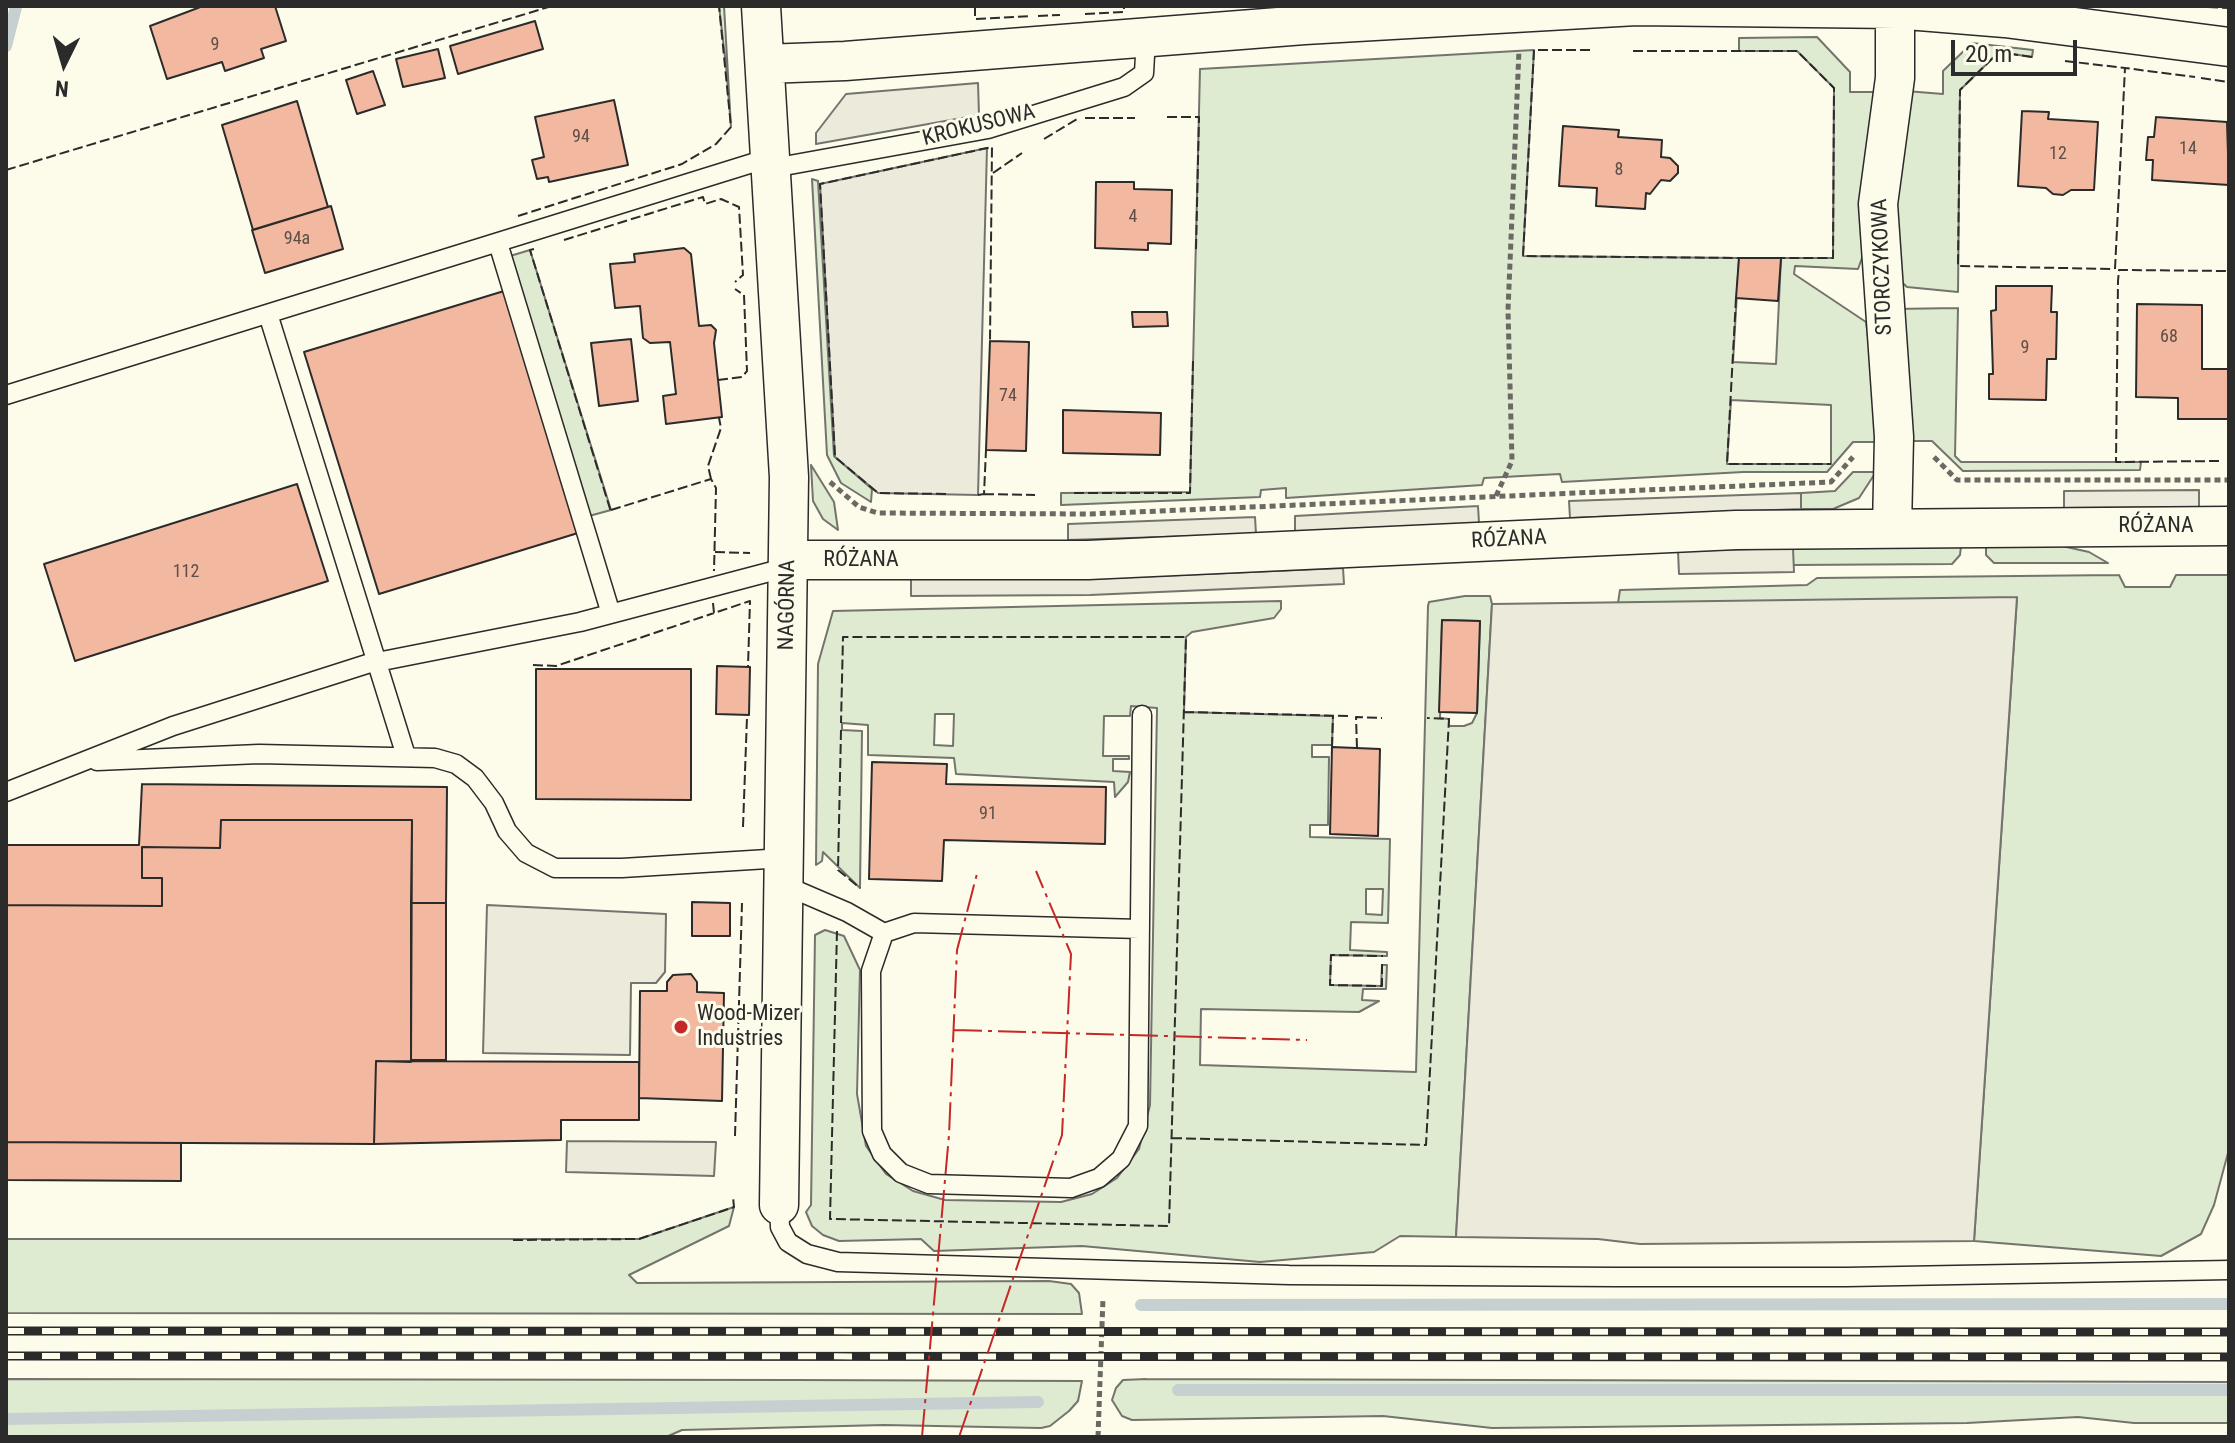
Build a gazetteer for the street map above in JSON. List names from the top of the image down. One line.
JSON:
{"streets":{"street":["STORCZYKOWA","RÓŻANA","NAGÓRNA"],"lane":["KROKUSOWA"]},"crossings":[["KROKUSOWA","NAGÓRNA"],["STORCZYKOWA","RÓŻANA"],["RÓŻANA","NAGÓRNA"]],"places":["Wood-Mizer Industries"],"house_numbers":["9","94","14","12","8","4","94a","68","9","74","112","91"],"scale_bar":"20 m","north":"bottom"}
